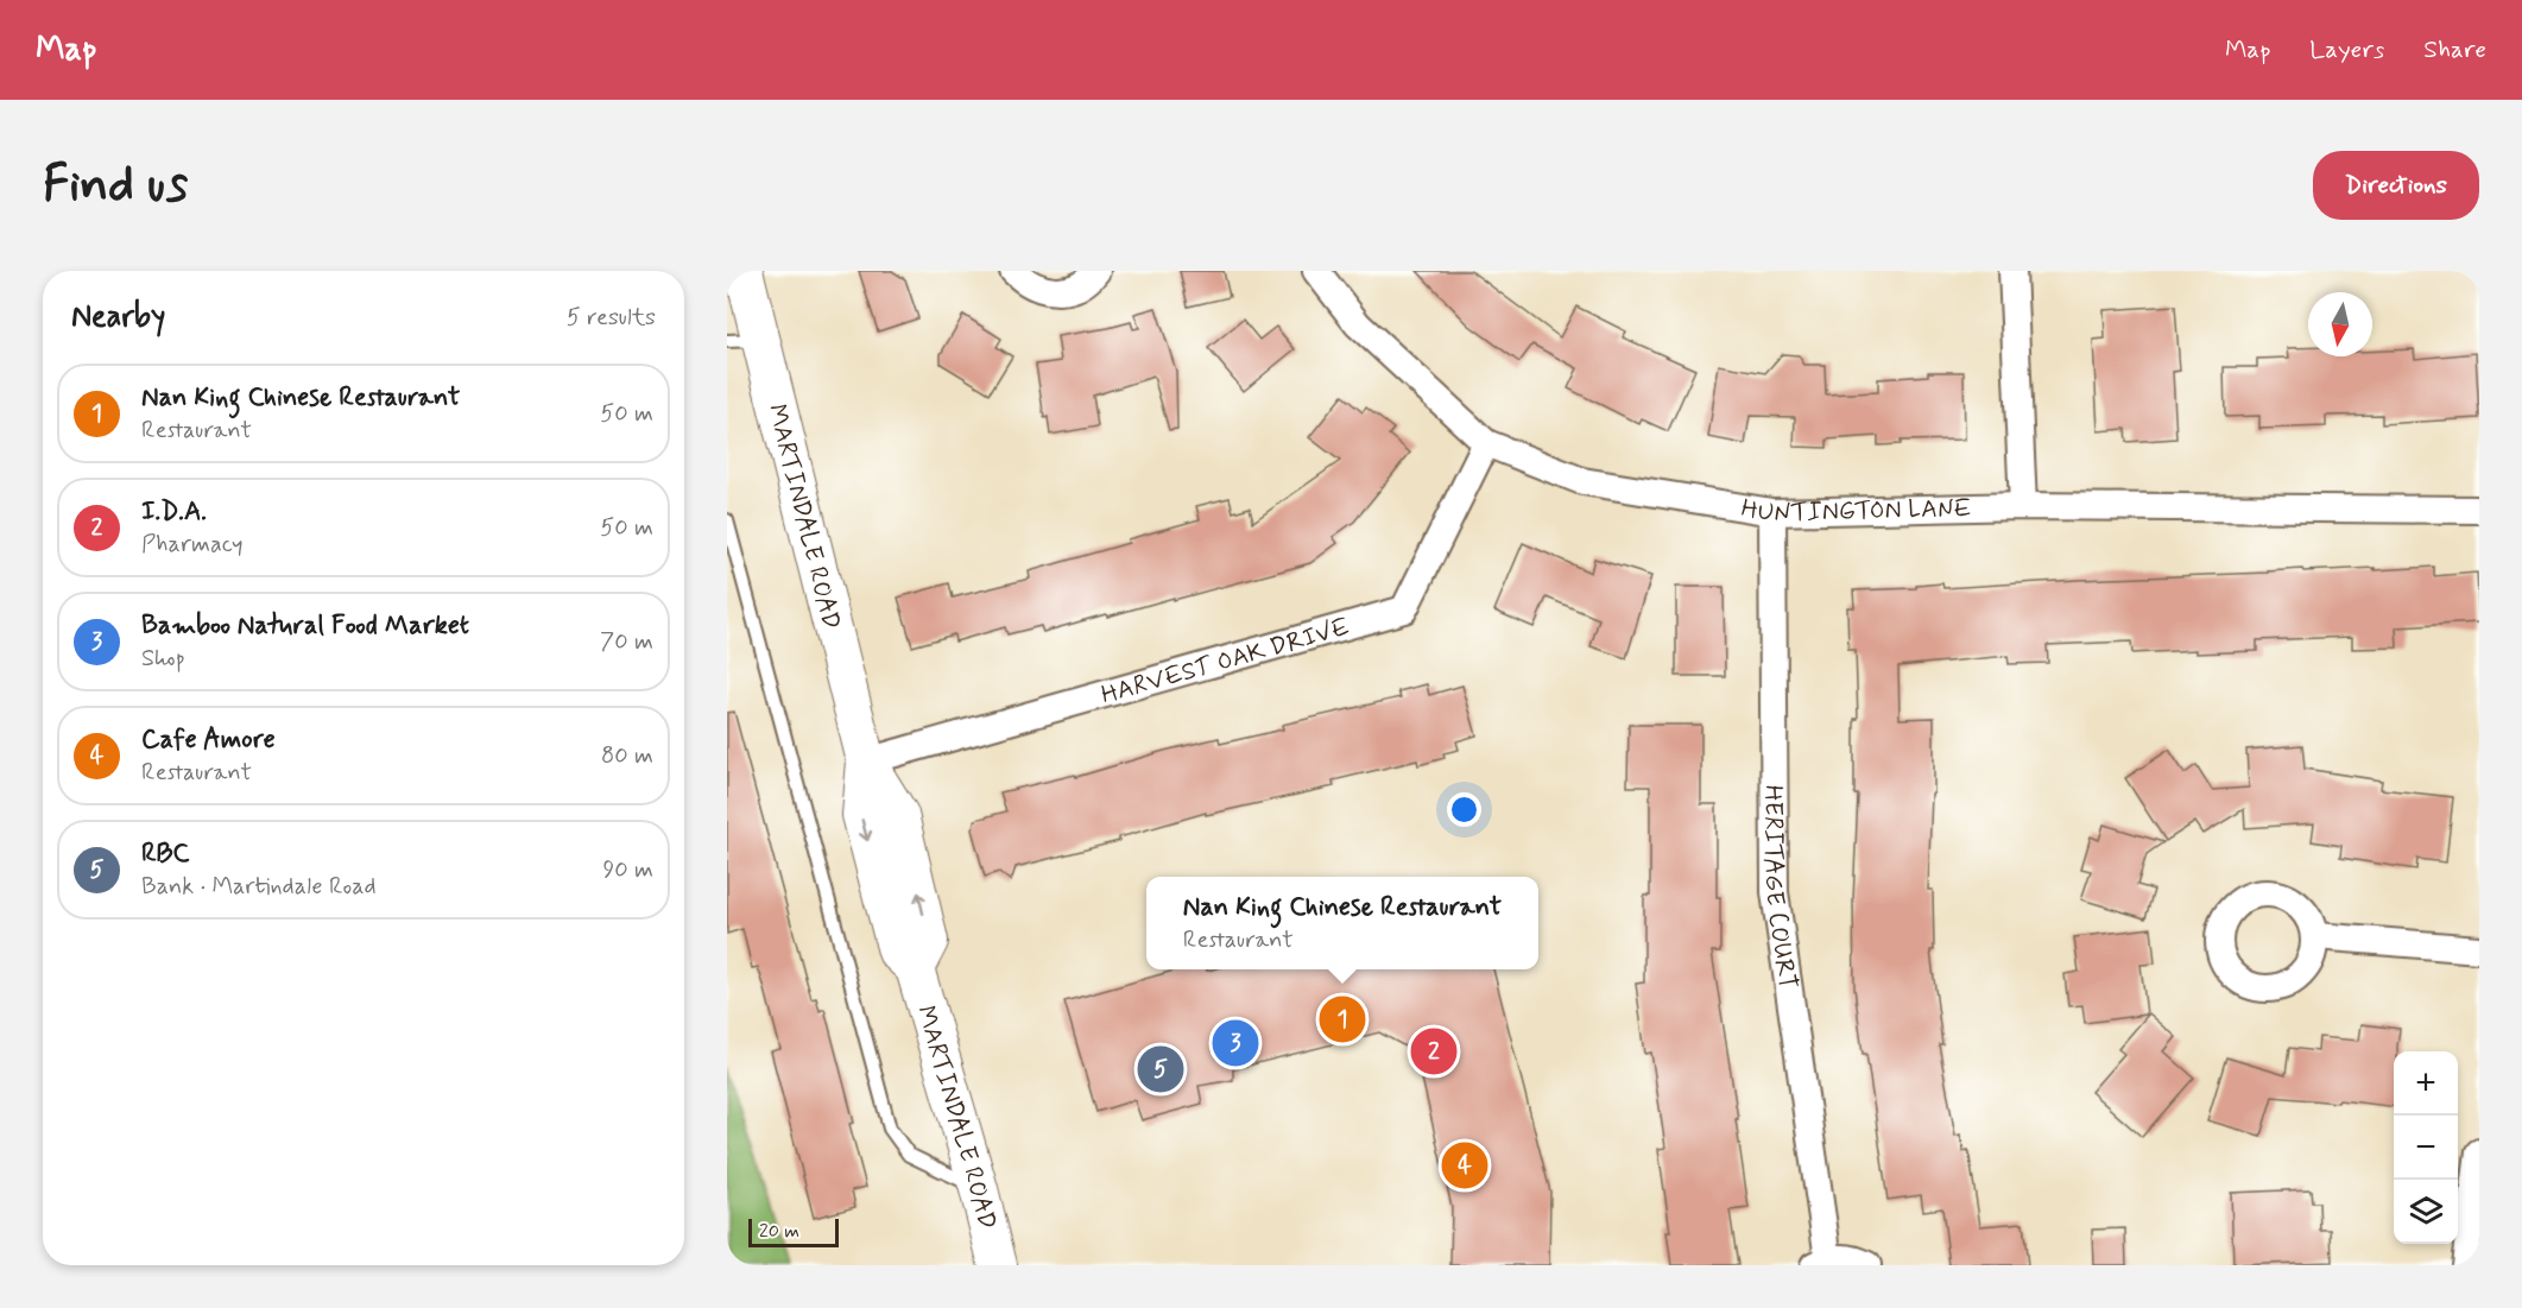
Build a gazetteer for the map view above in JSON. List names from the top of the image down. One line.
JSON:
{"streets":{"main road":["MARTINDALE ROAD"],"street":["HUNTINGTON LANE","HARVEST OAK DRIVE","HERITAGE COURT"]},"crossings":[["HUNTINGTON LANE","HARVEST OAK DRIVE"],["HUNTINGTON LANE","HERITAGE COURT"],["MARTINDALE ROAD","HARVEST OAK DRIVE"]],"scale_bar":"20 m","north":"bottom","page":{"header":"Map","nav":["Map","Layers","Share"],"buttons":"Directions","title":"Find us","heading":["Nearby","5 results"],"list":[{"mark":"1","name":"Nan King Chinese Restaurant","note":"Restaurant","value":"50 m"},{"mark":"2","name":"I.D.A.","note":"Pharmacy","value":"50 m"},{"mark":"3","name":"Bamboo Natural Food Market","note":"Shop","value":"70 m"},{"mark":"4","name":"Cafe Amore","note":"Restaurant","value":"80 m"},{"mark":"5","name":"RBC","note":"Bank · Martindale Road","value":"90 m"}],"popup":["Nan King Chinese Restaurant","Restaurant"],"pins":["1","3","2","5","4"],"map_buttons":["+","−"],"scale":"20 m"}}
